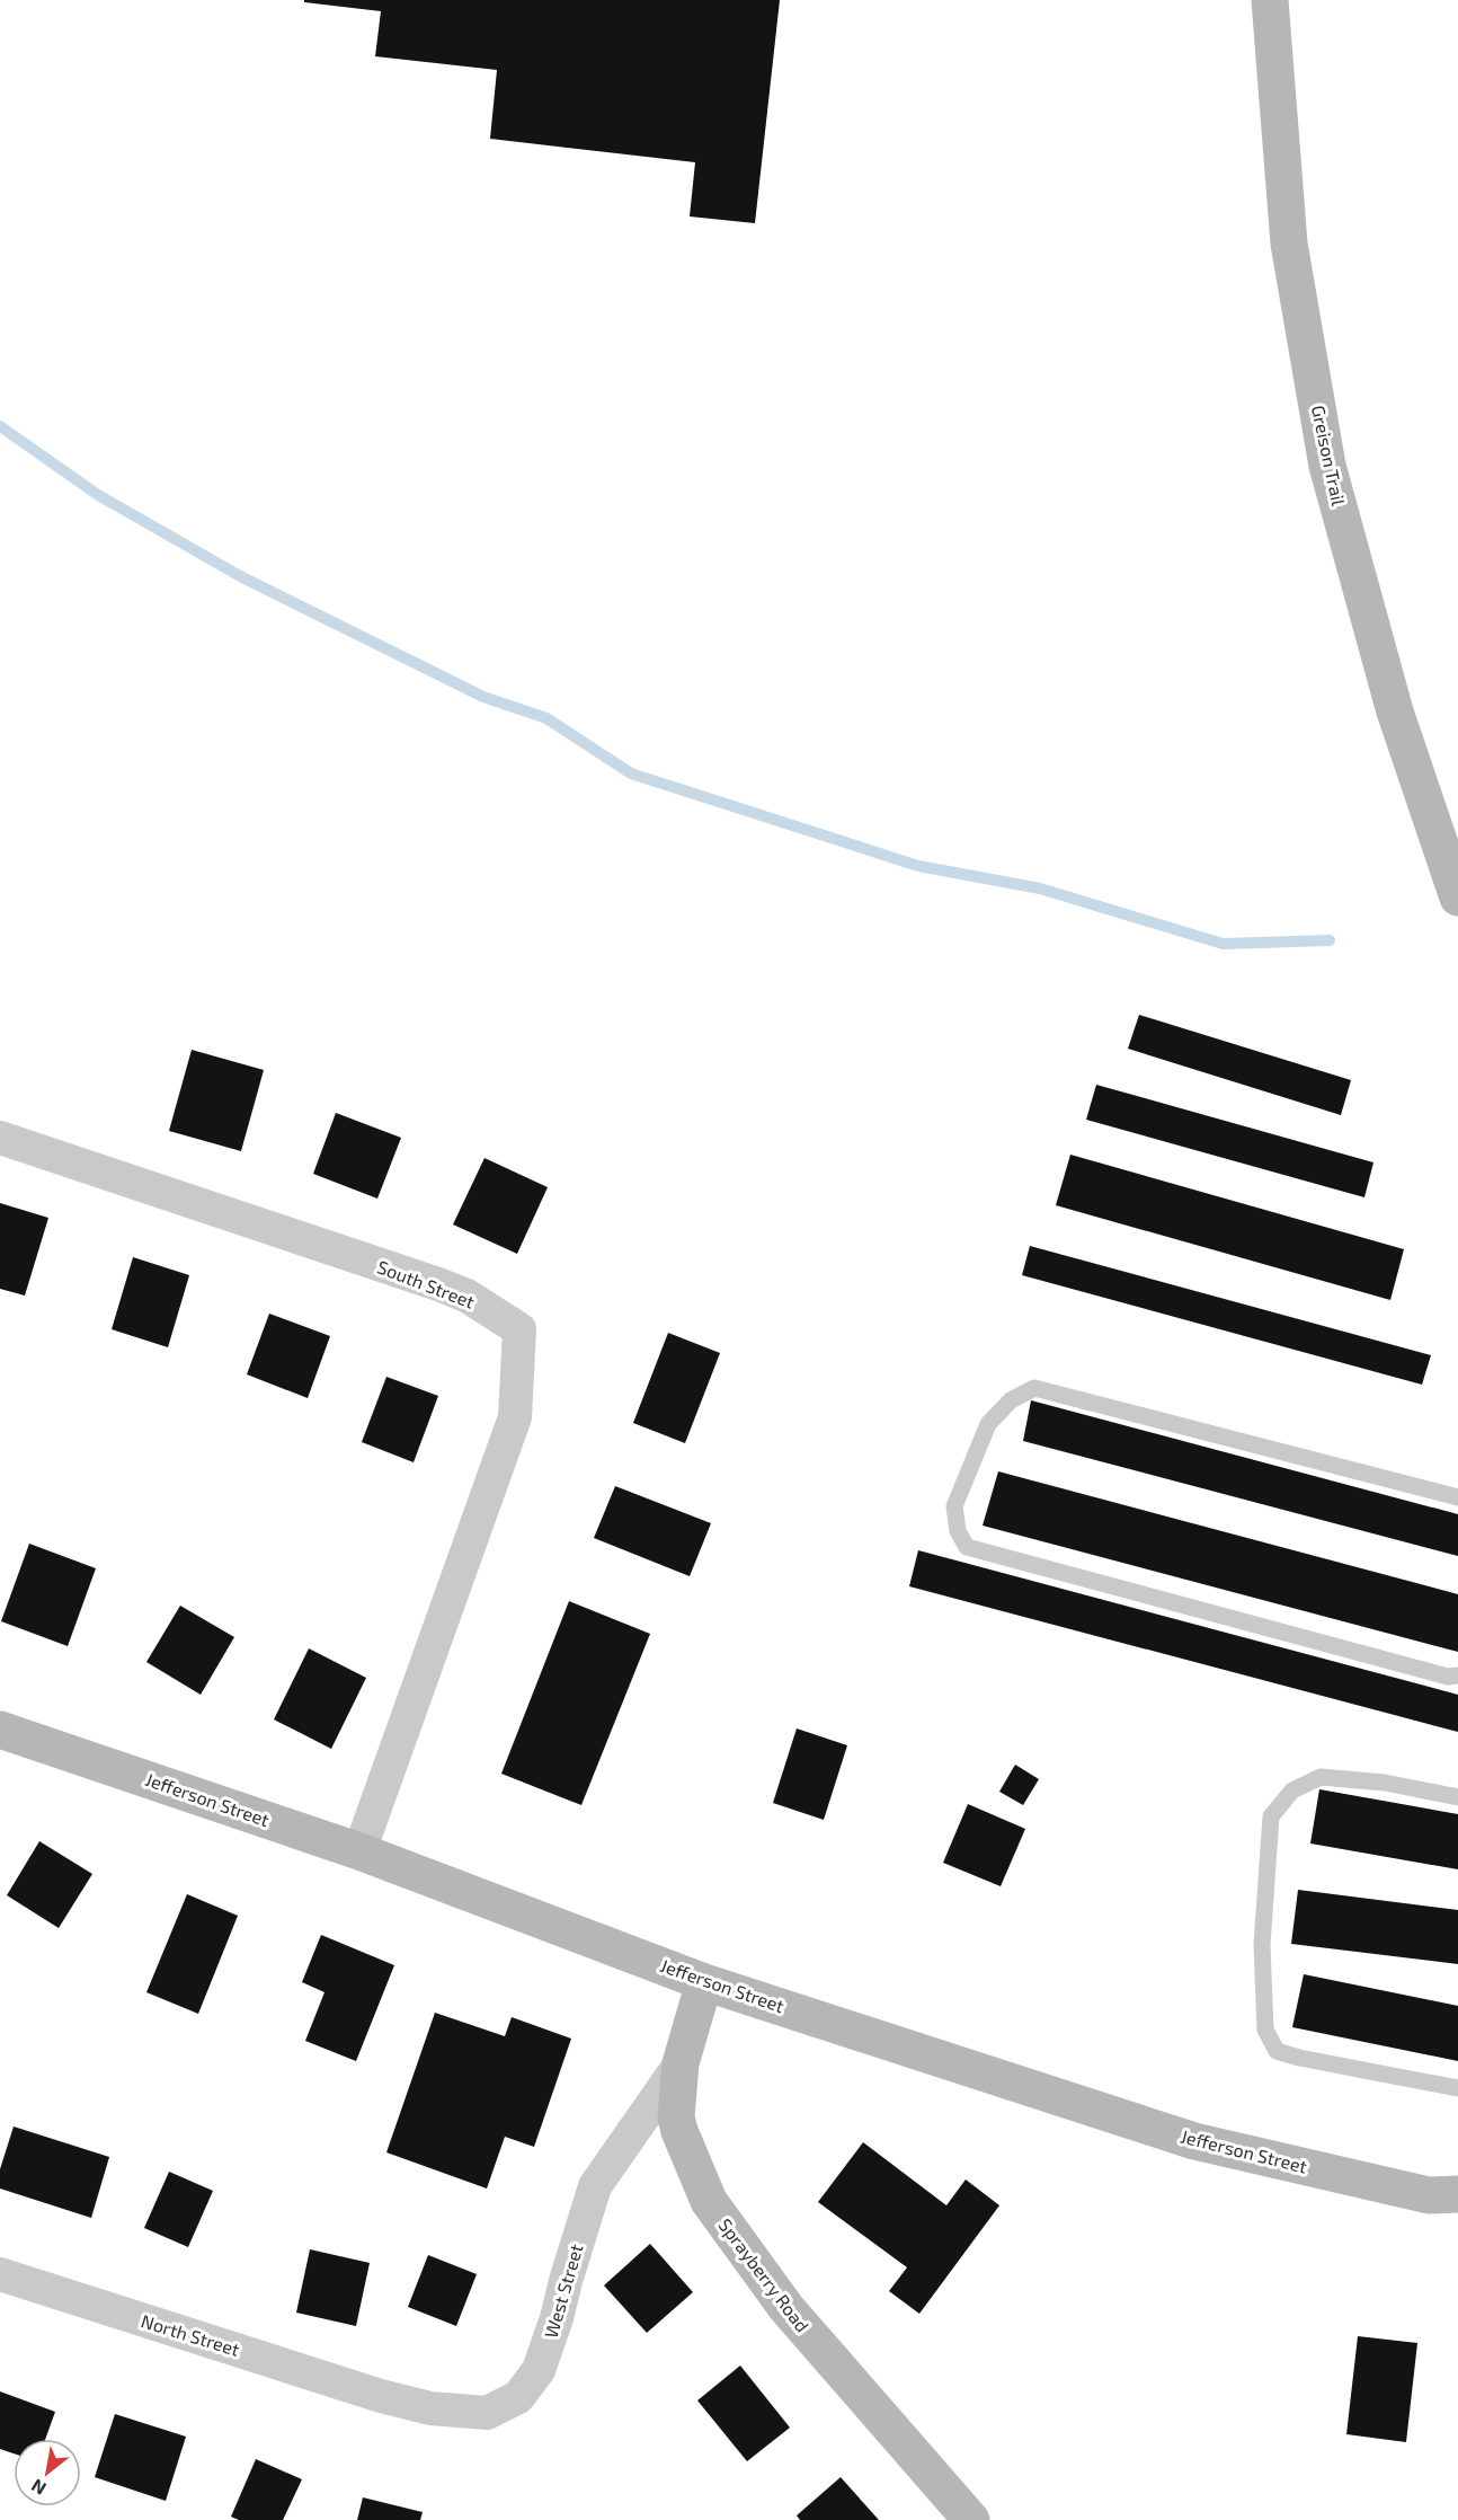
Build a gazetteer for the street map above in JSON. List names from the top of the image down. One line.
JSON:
{"streets":{"street":["Greison Trail","South Street","Jefferson Street","Sprayberry Road","West Street","North Street"]},"crossings":[["South Street","Jefferson Street"],["Jefferson Street","Sprayberry Road"],["Sprayberry Road","West Street"],["West Street","North Street"]],"north":"bottom left"}
